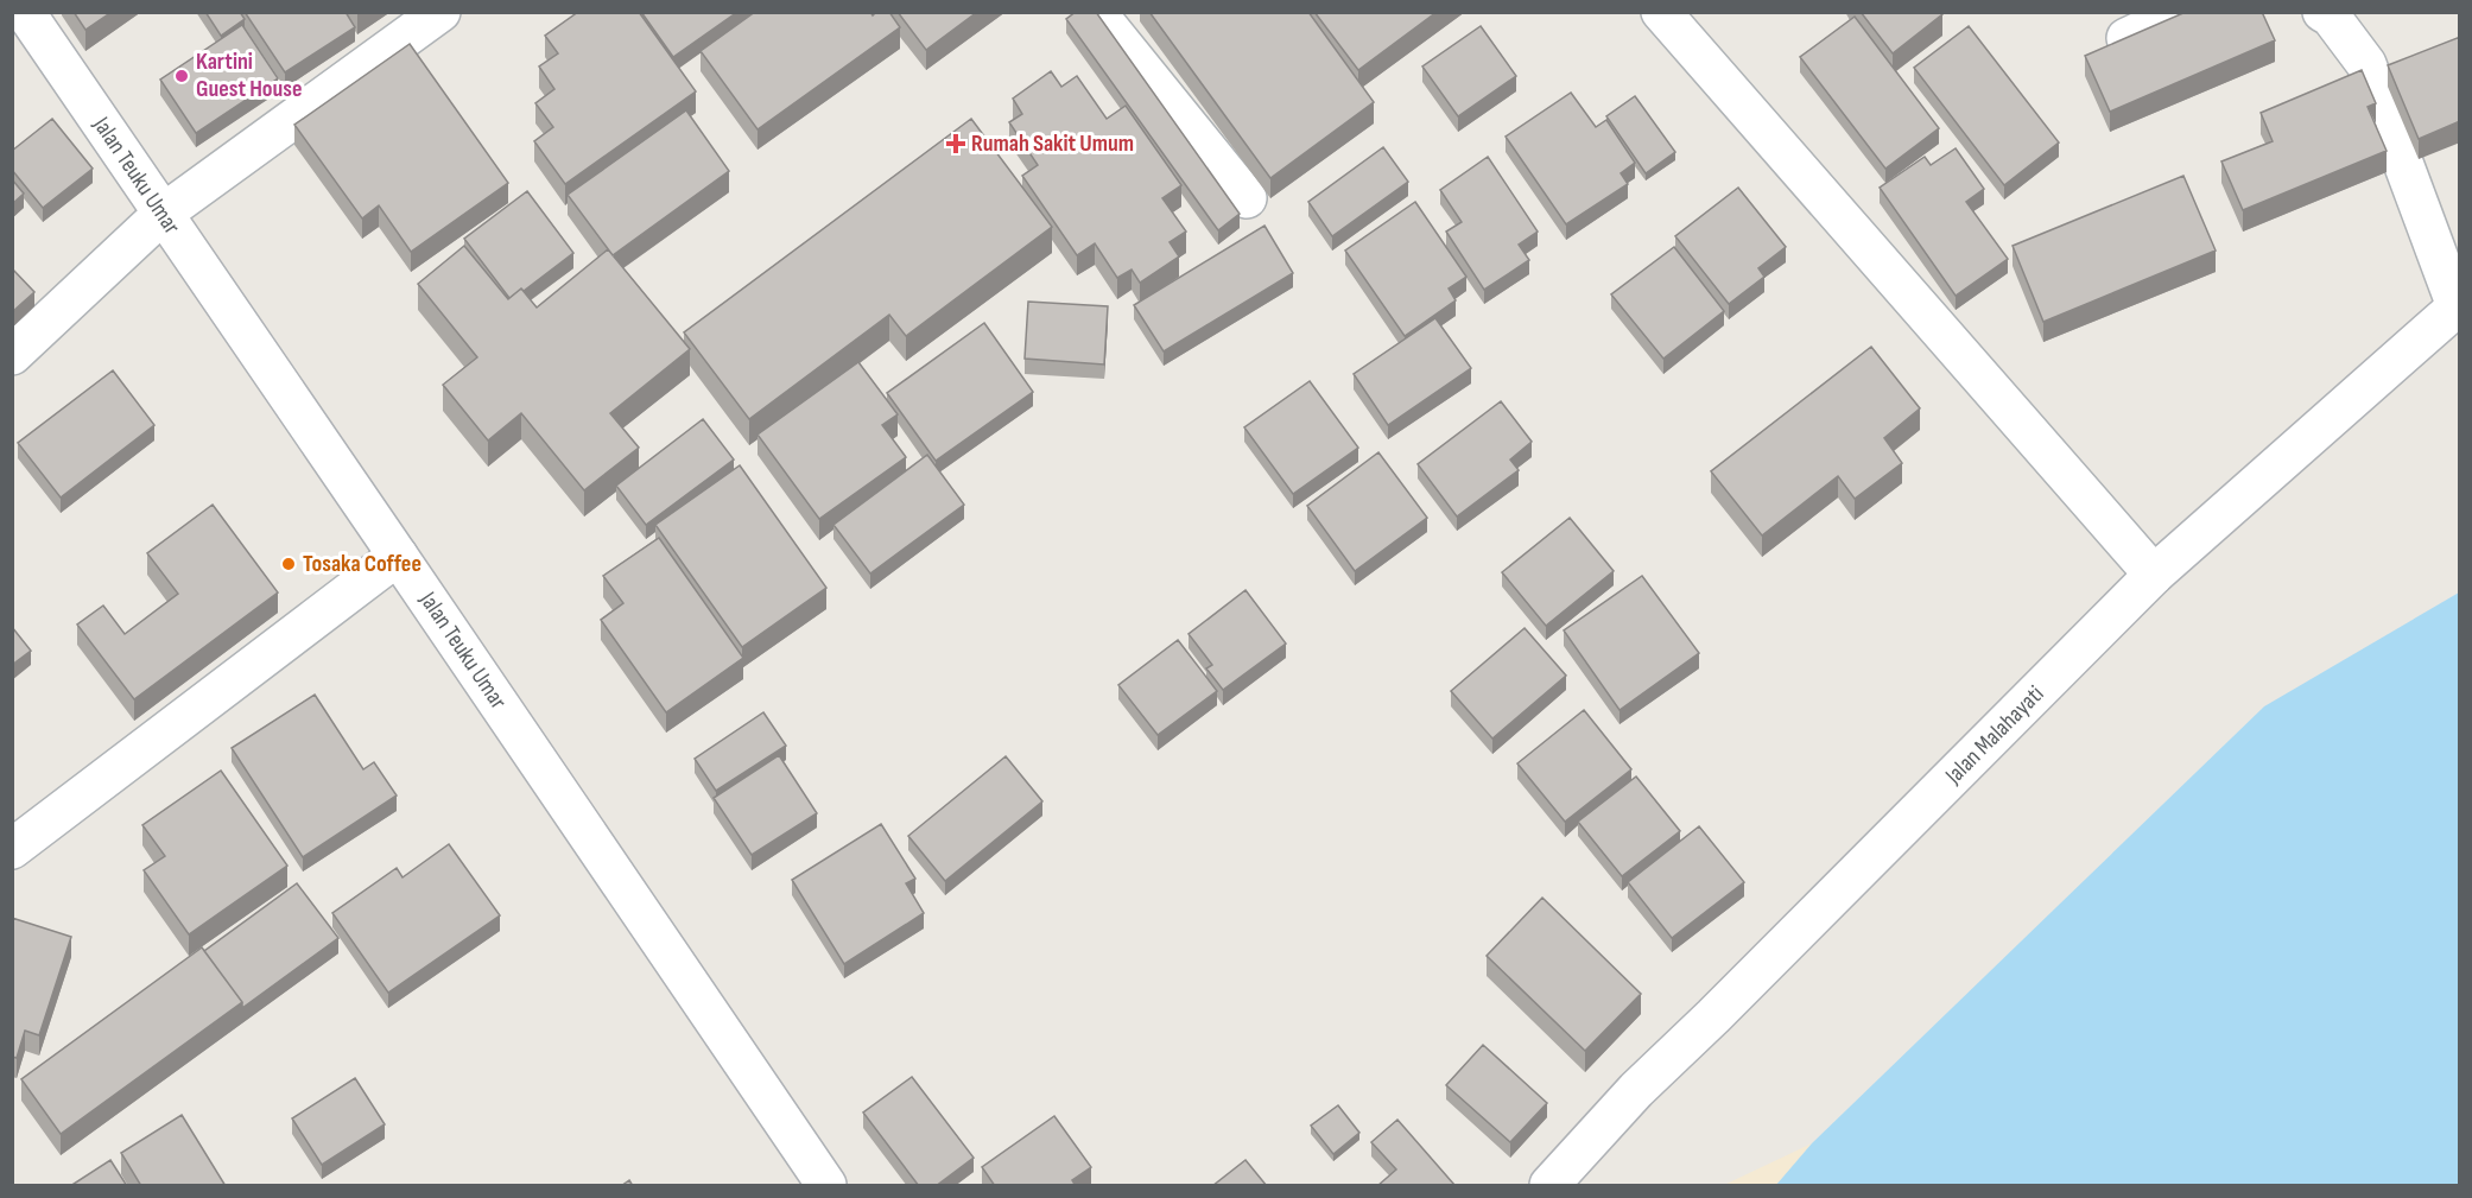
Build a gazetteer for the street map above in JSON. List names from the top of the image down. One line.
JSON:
{"streets":{"main road":["Jalan Teuku Umar","Jalan Malahayati"]},"places":{"other":["Kartini Guest House","Tosaka Coffee"],"health":["Rumah Sakit Umum"]}}
